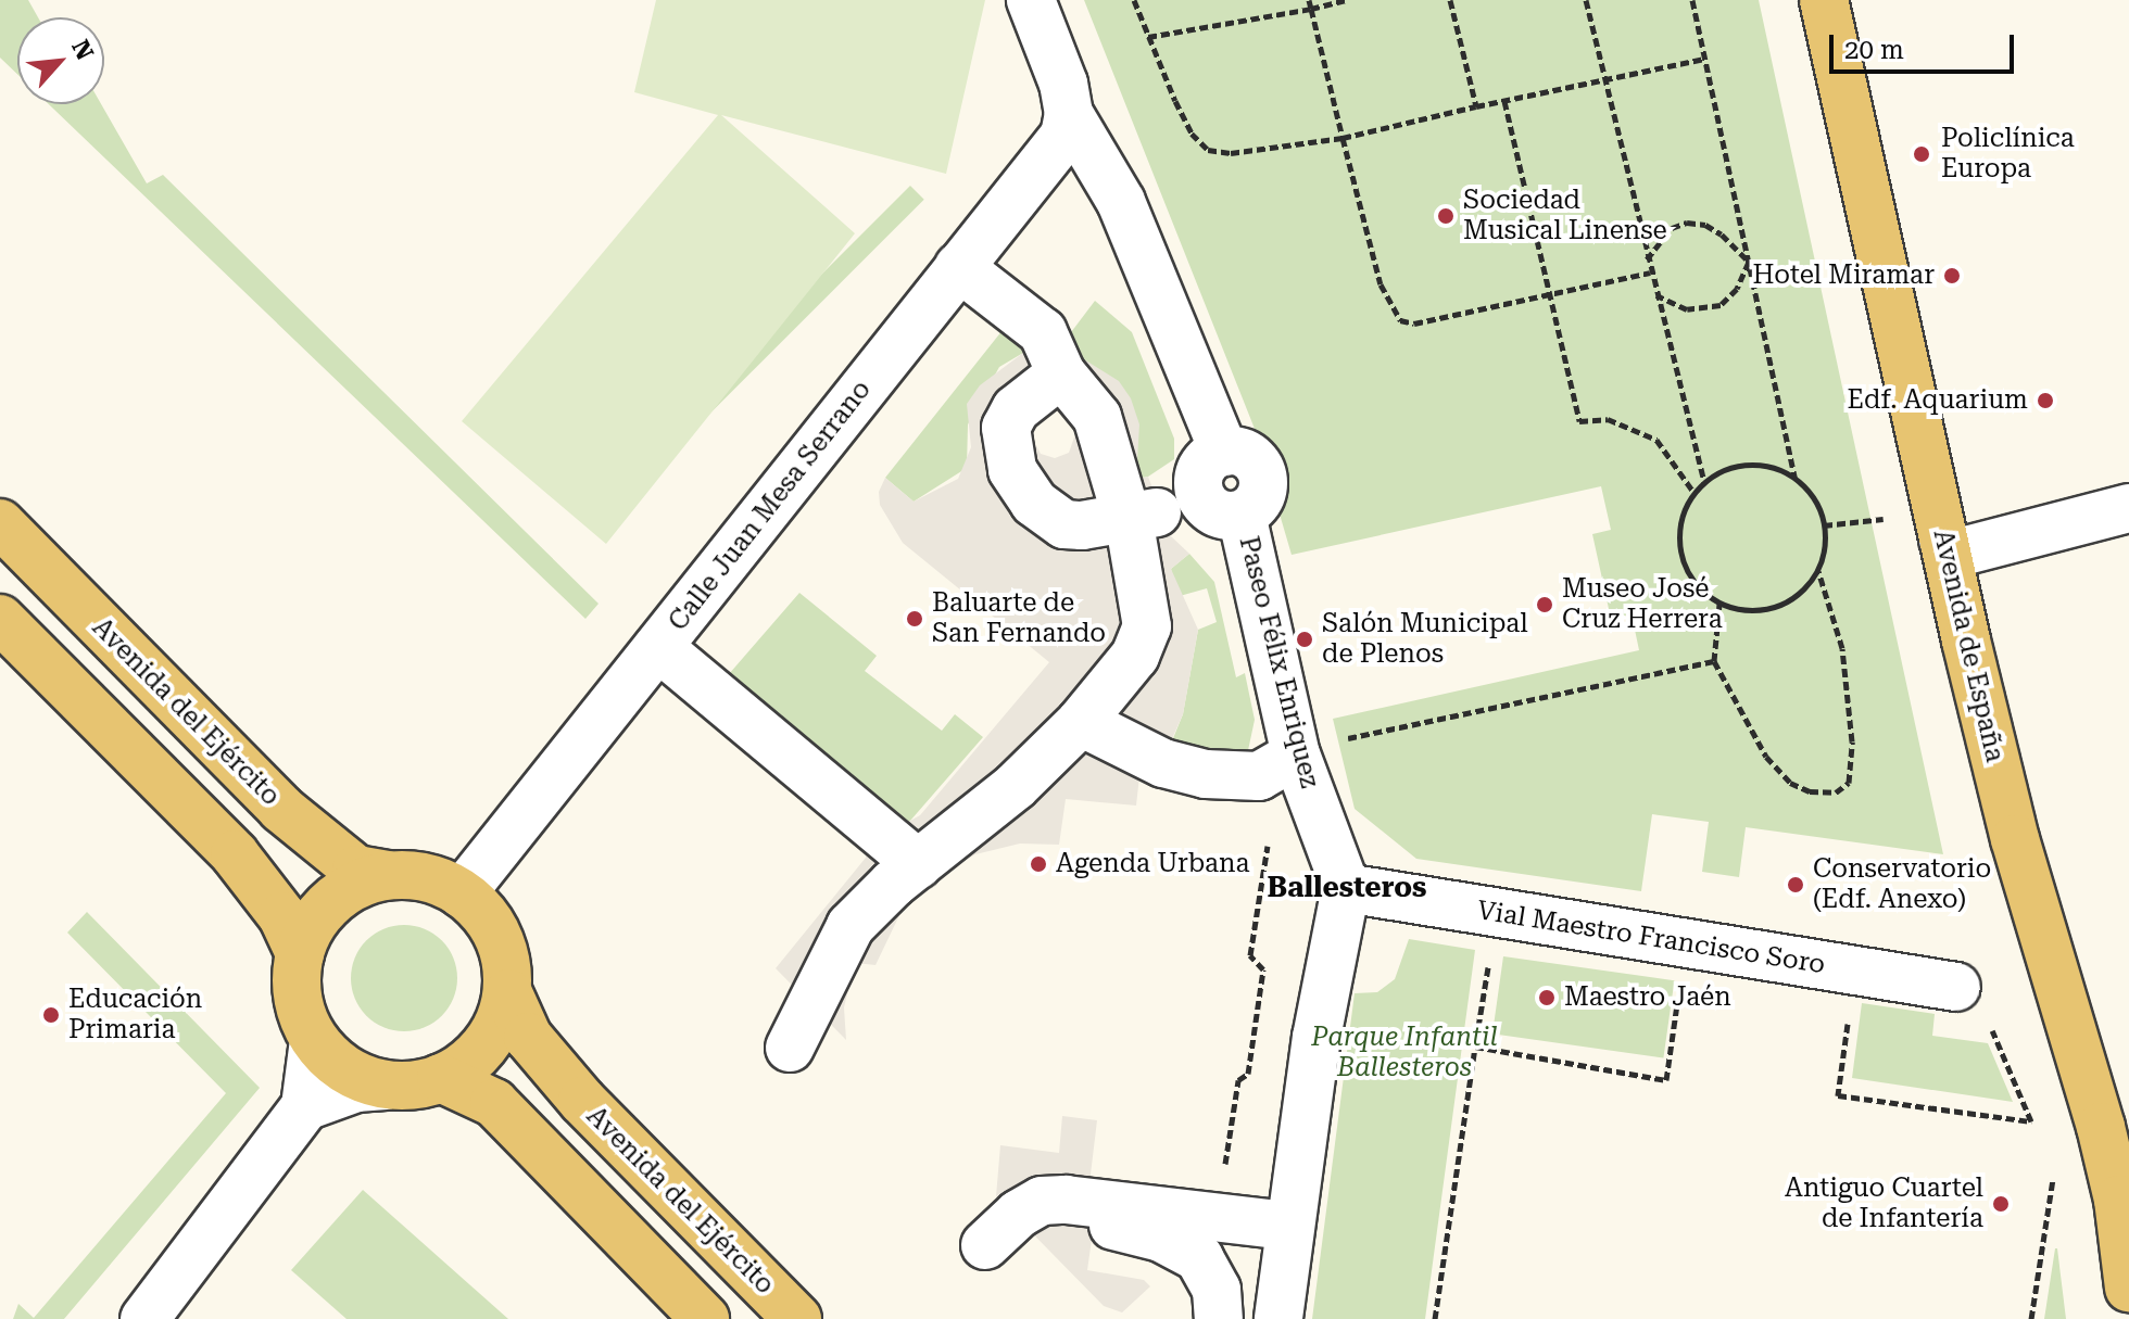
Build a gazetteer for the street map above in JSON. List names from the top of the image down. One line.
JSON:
{"streets":{"main road":["Avenida de España","Avenida del Ejército"],"street":["Calle Juan Mesa Serrano","Paseo Félix Enriquez","Vial Maestro Francisco Soro"]},"crossings":[["Calle Juan Mesa Serrano","Paseo Félix Enriquez"],["Calle Juan Mesa Serrano","Avenida del Ejército"],["Paseo Félix Enriquez","Vial Maestro Francisco Soro"]],"districts":["Ballesteros"],"parks":["Parque Infantil Ballesteros"],"places":["Policlínica Europa","Sociedad Musical Linense","Hotel Miramar","Edf. Aquarium","Museo José Cruz Herrera","Baluarte de San Fernando","Salón Municipal de Plenos","Agenda Urbana","Conservatorio (Edf. Anexo)","Maestro Jaén","Educación Primaria","Antiguo Cuartel de Infantería"],"scale_bar":"20 m","north":"top right"}
